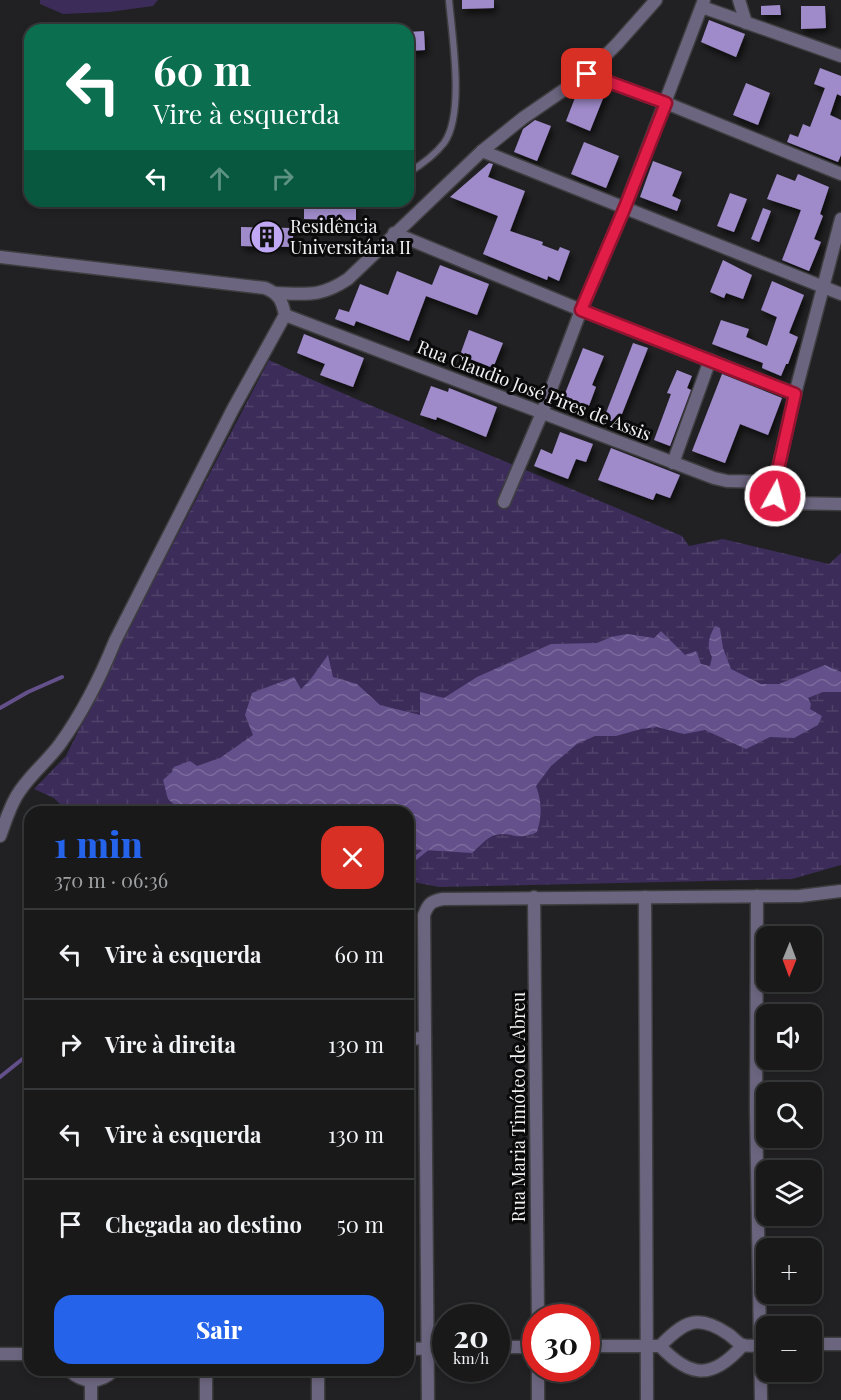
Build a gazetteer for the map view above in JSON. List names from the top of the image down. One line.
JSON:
{"streets":{"street":["Rua Claudio José Pires de Assis","Rua Maria Timóteo de Abreu"]},"places":{"building":["Residência Universitária II"]},"north":"bottom","page":{"turn":["60 m","Vire à esquerda"],"heading":["1 min","370 m · 06:36"],"list":[{"name":"Vire à esquerda","value":"60 m"},{"name":"Vire à direita","value":"130 m"},{"name":"Vire à esquerda","value":"130 m"},{"name":"Chegada ao destino","value":"50 m"}],"map_buttons":["+","−"],"buttons":"Sair","speed":"20 km/h","limit":"30"}}
